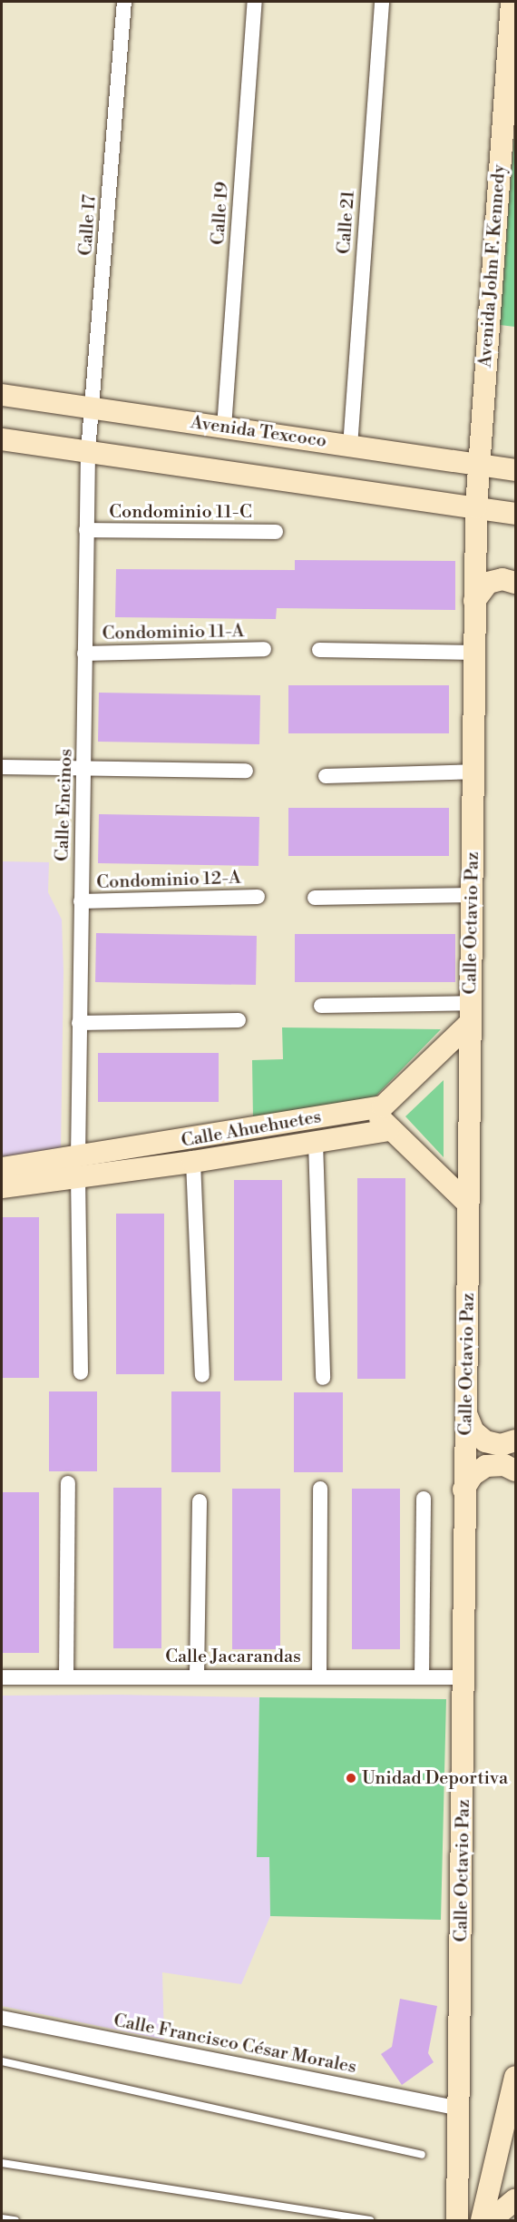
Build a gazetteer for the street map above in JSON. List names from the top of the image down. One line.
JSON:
{"streets":{"street":["Calle 19","Calle 21","Calle 17","Avenida John F. Kennedy","Avenida Texcoco","Condominio 11-C","Condominio 11-A","Calle Encinos","Condominio 12-A","Calle Octavio Paz","Calle Ahuehuetes","Calle Jacarandas","Calle Francisco César Morales"]},"crossings":[["Calle 19","Avenida Texcoco"],["Calle 21","Avenida Texcoco"],["Calle 17","Avenida Texcoco"],["Calle 17","Calle Encinos"],["Avenida John F. Kennedy","Avenida Texcoco"],["Avenida John F. Kennedy","Calle Octavio Paz"],["Condominio 11-C","Calle Encinos"],["Condominio 11-A","Calle Encinos"],["Calle Encinos","Condominio 12-A"],["Calle Encinos","Calle Ahuehuetes"],["Calle Octavio Paz","Calle Jacarandas"],["Calle Octavio Paz","Calle Francisco César Morales"]],"places":["Unidad Deportiva"]}
